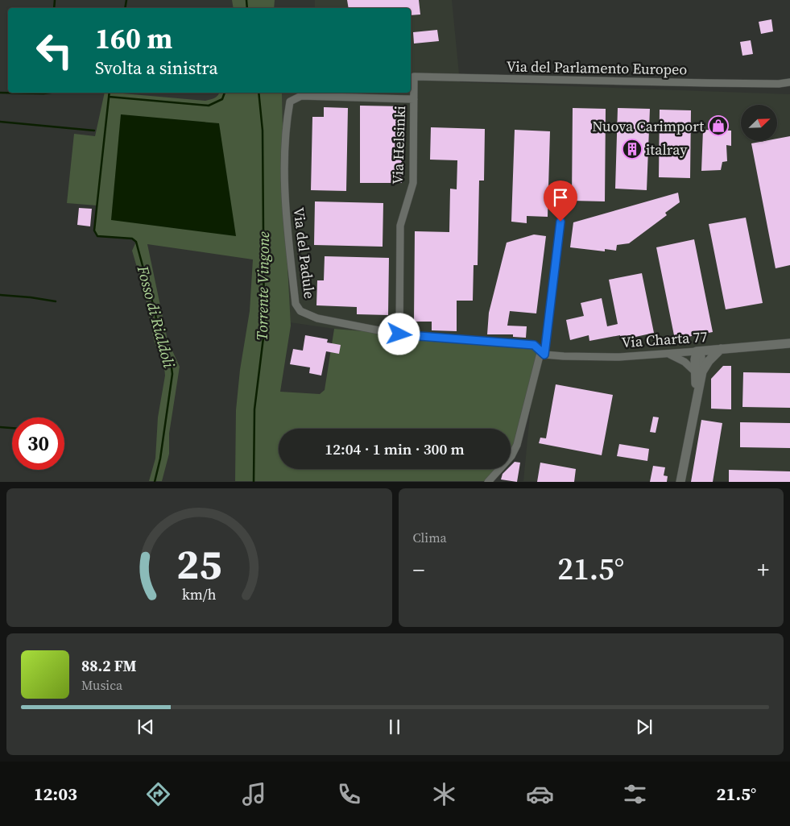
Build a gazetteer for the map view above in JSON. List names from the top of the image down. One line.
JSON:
{"streets":{"street":["Via del Parlamento Europeo","Via Helsinki","Via del Padule","Via Charta 77"]},"crossings":[["Via del Parlamento Europeo","Via Helsinki"],["Via Helsinki","Via del Padule"],["Via del Padule","Via Charta 77"]],"water":["Torrente Vingone","Fosso di Rialdoli"],"places":{"shop":["Nuova Carimport"],"building":["italray"]},"north":"top right","page":{"turn":["160 m","Svolta a sinistra"],"limit":"30","trip":"12:04 · 1 min · 300 m","tile":"Clima","heat":["−","21.5°","+"],"song":["88.2 FM","Musica"],"tabs":["12:03","21.5°"],"gauge":["25","km/h"]}}
